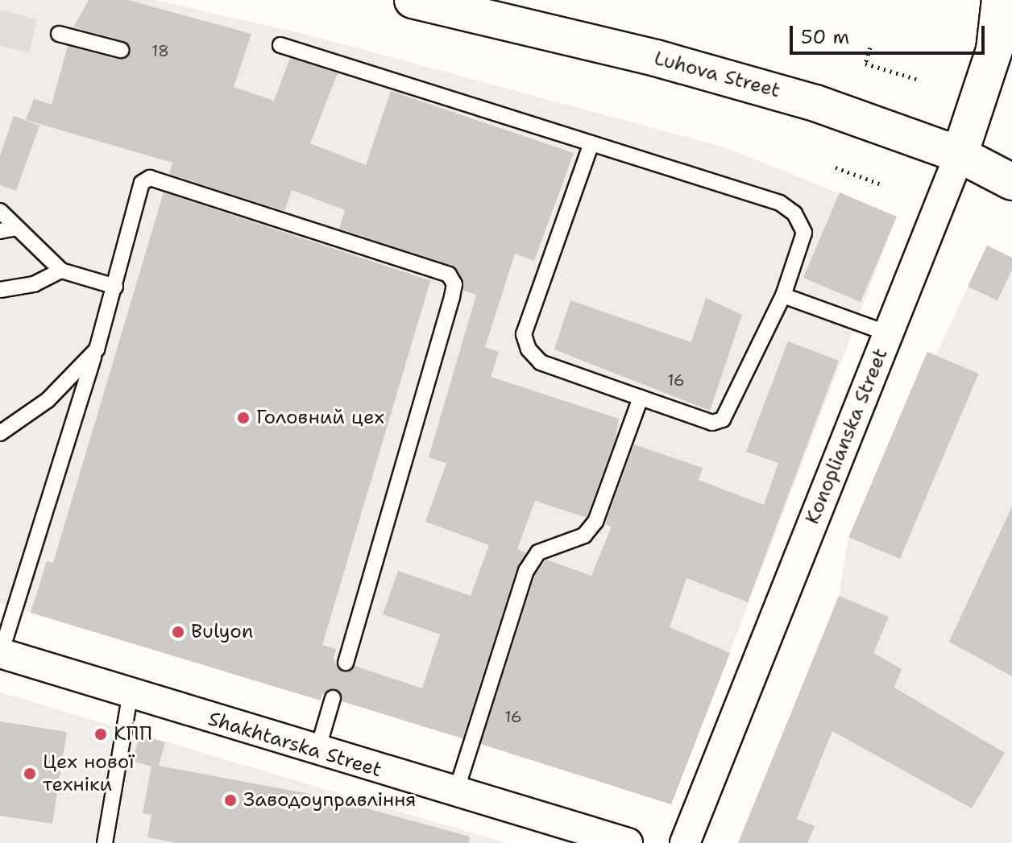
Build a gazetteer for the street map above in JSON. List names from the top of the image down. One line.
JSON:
{"streets":{"main road":["Luhova Street","Konoplianska Street"],"street":["Shakhtarska Street"]},"crossings":[["Luhova Street","Konoplianska Street"]],"places":["Головний цех","Bulyon","КПП","Цех нової техніки","Заводоуправління"],"house_numbers":["18","16","16"],"scale_bar":"50 m"}
